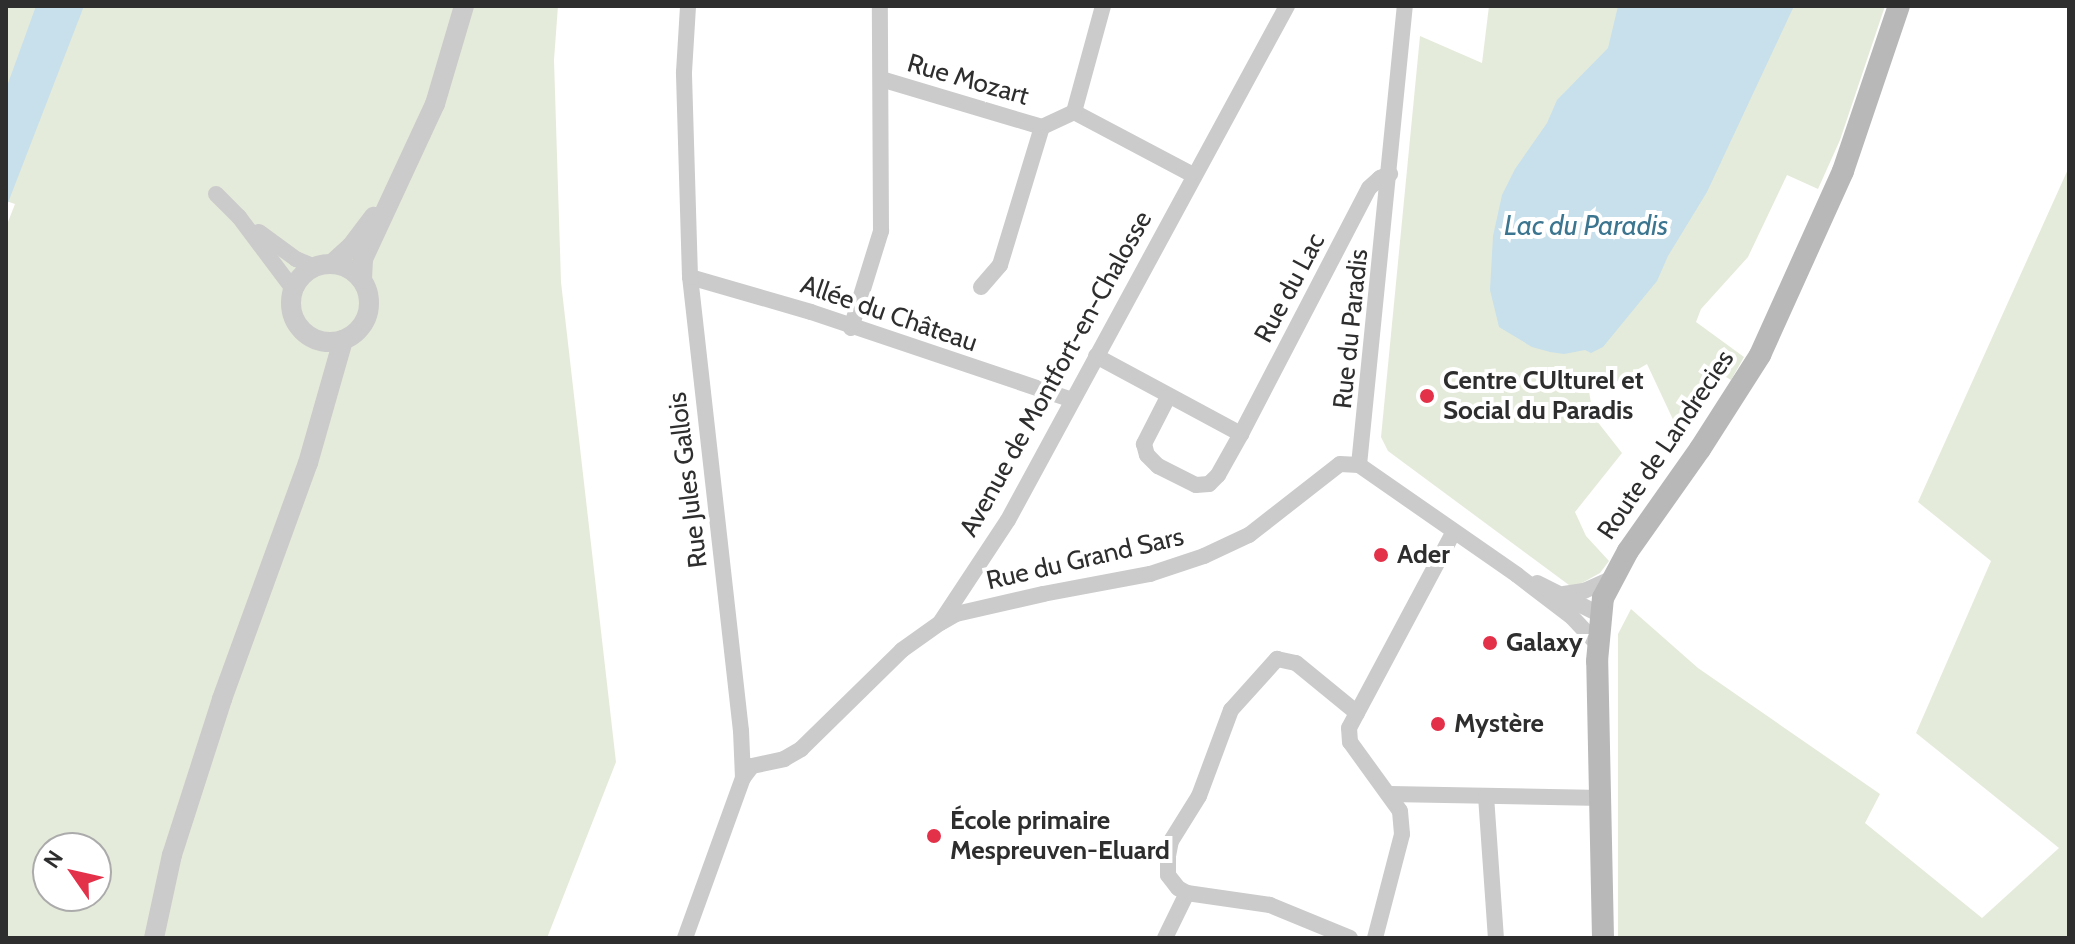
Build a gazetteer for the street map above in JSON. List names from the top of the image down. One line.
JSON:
{"streets":{"main road":["Route de Landrecies"],"street":["Rue Mozart","Rue du Lac","Allée du Château","Rue du Paradis","Avenue de Montfort-en-Chalosse","Rue Jules Gallois","Rue du Grand Sars"]},"crossings":[["Rue du Lac","Rue du Paradis"],["Allée du Château","Avenue de Montfort-en-Chalosse"],["Allée du Château","Rue Jules Gallois"],["Rue du Paradis","Rue du Grand Sars"],["Avenue de Montfort-en-Chalosse","Rue Jules Gallois"],["Avenue de Montfort-en-Chalosse","Rue du Grand Sars"]],"water":["Lac du Paradis"],"places":["Centre CUlturel et Social du Paradis","Ader","Galaxy","Mystère","École primaire Mespreuven-Eluard"],"north":"top left"}
